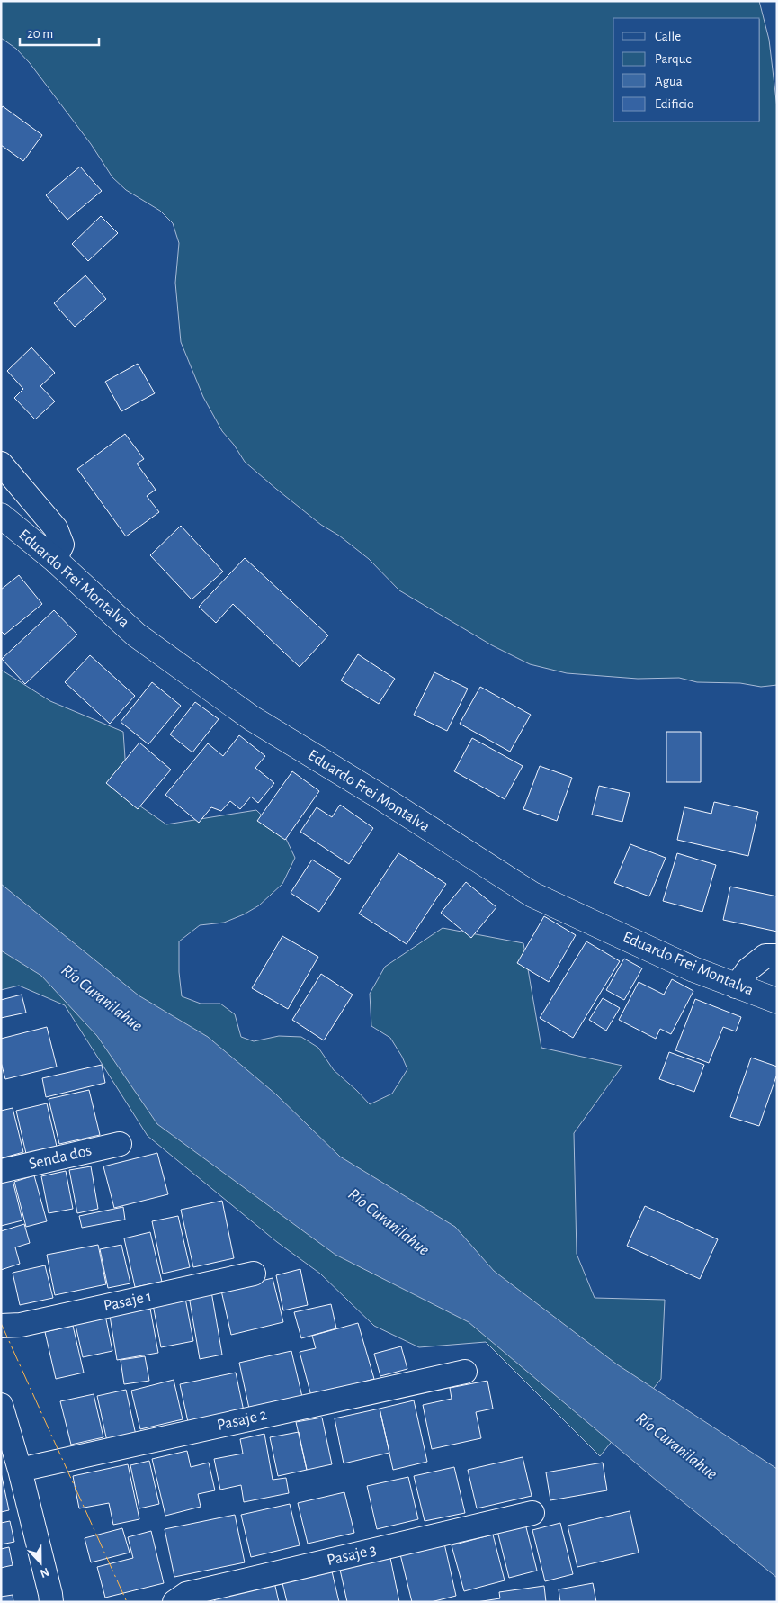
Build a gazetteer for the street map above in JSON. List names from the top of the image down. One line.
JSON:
{"streets":{"main road":["Eduardo Frei Montalva"],"street":["Senda dos","Pasaje 1","Pasaje 2","Pasaje 3"]},"water":["Río Curanilahue"],"legend":["Calle","Parque","Agua","Edificio"],"scale_bar":"20 m","north":"bottom"}
